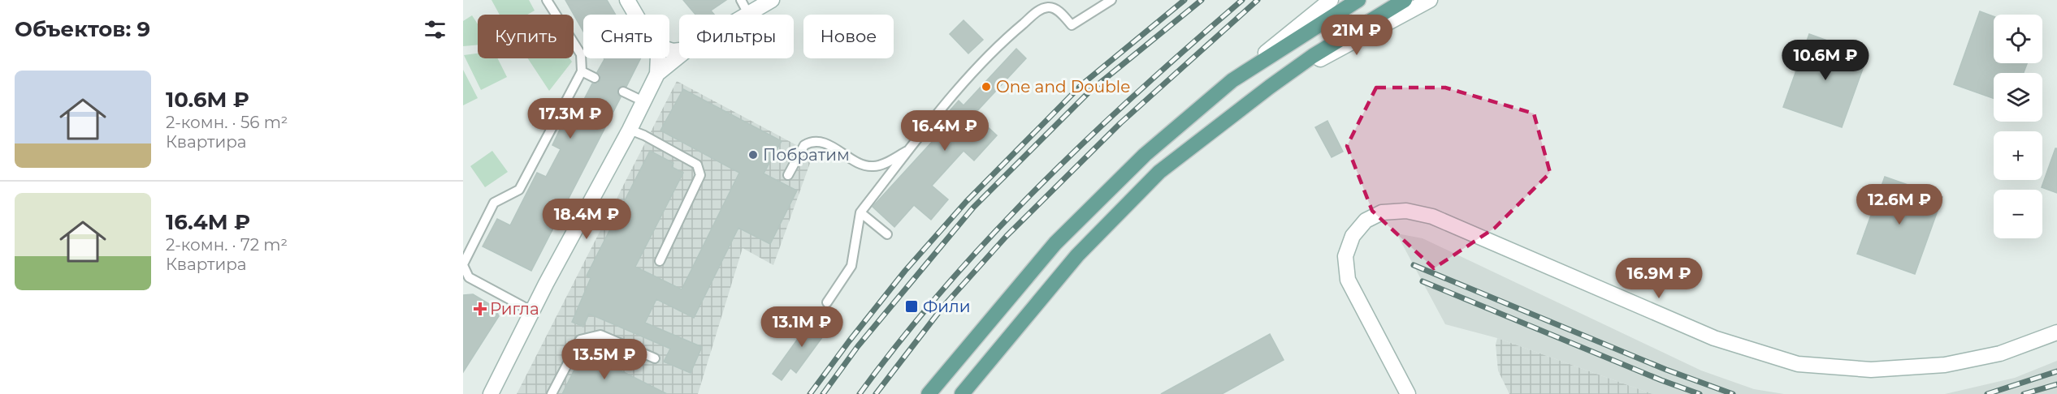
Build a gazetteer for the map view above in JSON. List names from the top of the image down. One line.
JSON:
{"places":{"other":["One and Double","Побратим"],"transit":["Фили"],"health":["Ригла"]},"page":{"heading":"Объектов: 9","map_buttons":["+","−"],"price":["21M ₽","10.6M ₽","17.3M ₽","16.4M ₽","12.6M ₽","18.4M ₽","16.9M ₽","13.1M ₽","13.5M ₽"],"chip":["Купить","Снять","Фильтры","Новое"],"list":[{"name":"10.6M ₽","note":"2-комн. · 56 m² · Квартира"},{"name":"16.4M ₽","note":"2-комн. · 72 m² · Квартира"}]}}
